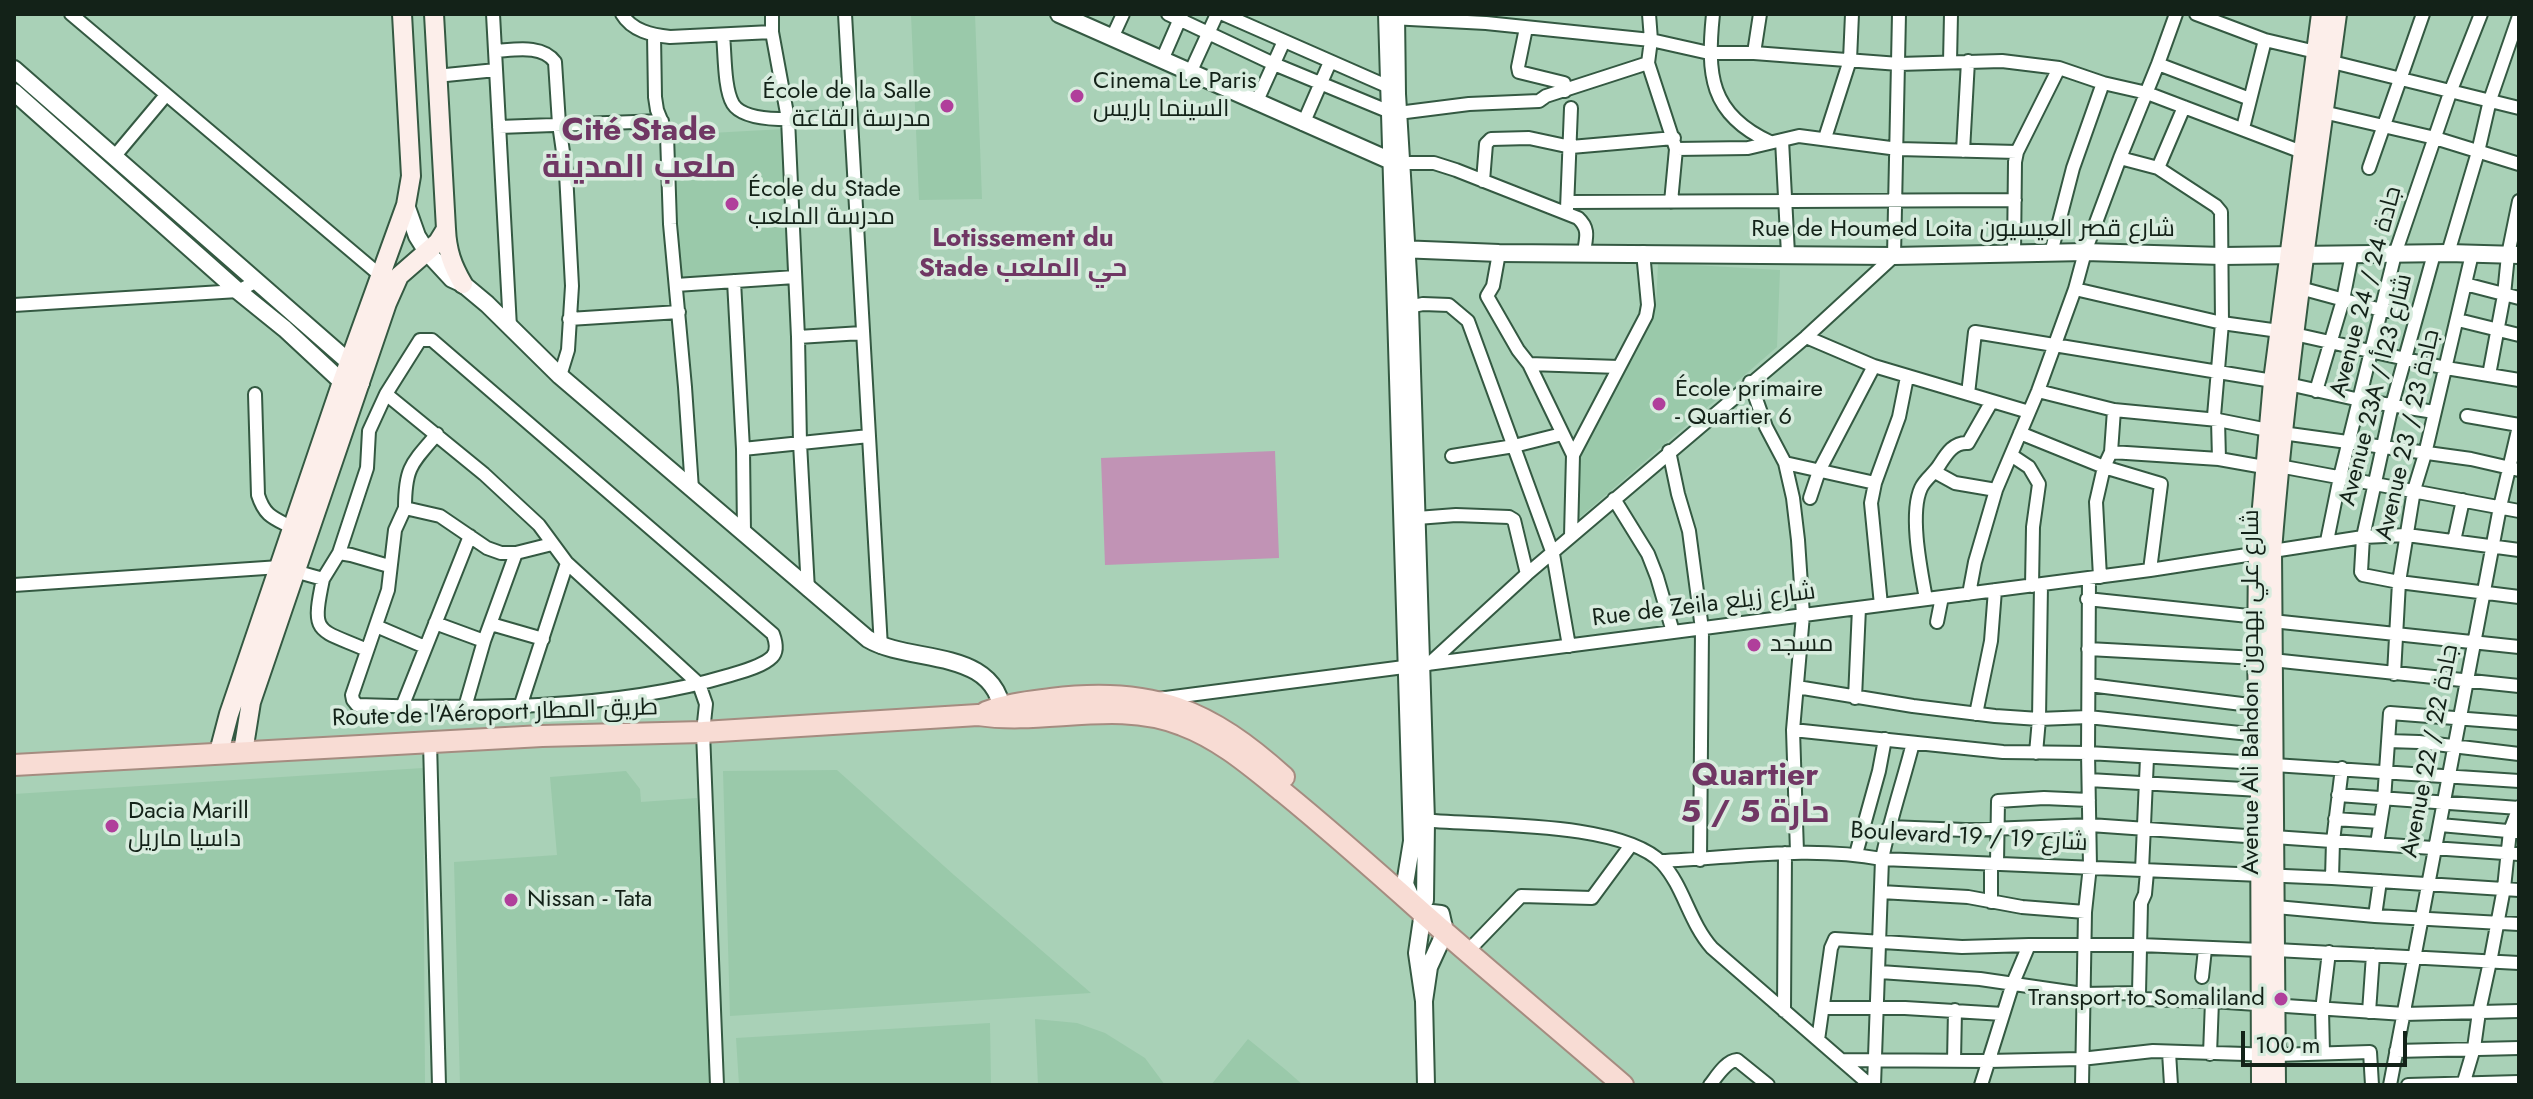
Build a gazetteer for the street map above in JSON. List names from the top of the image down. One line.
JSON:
{"streets":{"main road":["Avenue Ali Bahdon شارع علي بهدون","Route de l'Aéroport طريق المطار"],"street":["Rue de Houmed Loita شارع قصر العيسيون","Avenue 24 / جادة 24","Avenue 23A / شارع 23أ","Avenue 23 / جادة 23","Rue de Zeila شارع زيلع","Avenue 22 / جادة 22","Boulevard 19 / شارع 19"]},"crossings":[["Rue de Houmed Loita شارع قصر العيسيون","Avenue 24 / جادة 24"],["Rue de Houmed Loita شارع قصر العيسيون","Avenue 23A / شارع 23أ"],["Rue de Houmed Loita شارع قصر العيسيون","Avenue 23 / جادة 23"],["Rue de Houmed Loita شارع قصر العيسيون","Avenue Ali Bahdon شارع علي بهدون"],["Avenue 24 / جادة 24","Rue de Zeila شارع زيلع"],["Avenue 23A / شارع 23أ","Avenue 23 / جادة 23"],["Avenue 23A / شارع 23أ","Rue de Zeila شارع زيلع"],["Avenue 23 / جادة 23","Rue de Zeila شارع زيلع"],["Rue de Zeila شارع زيلع","Avenue Ali Bahdon شارع علي بهدون"],["Rue de Zeila شارع زيلع","Route de l'Aéroport طريق المطار"],["Rue de Zeila شارع زيلع","Avenue 22 / جادة 22"],["Avenue Ali Bahdon شارع علي بهدون","Boulevard 19 / شارع 19"],["Avenue 22 / جادة 22","Boulevard 19 / شارع 19"]],"districts":["Cité Stade ملعب المدينة","Lotissement du Stade حي الملعب","Quartier 5 / حارة 5"],"places":["Cinema Le Paris السينما باريس","École de la Salle مدرسة القاعة","École du Stade مدرسة الملعب","École primaire - Quartier 6","مسجد","Dacia Marill داسيا ماريل","Nissan - Tata","Transport to Somaliland"],"scale_bar":"100 m"}
